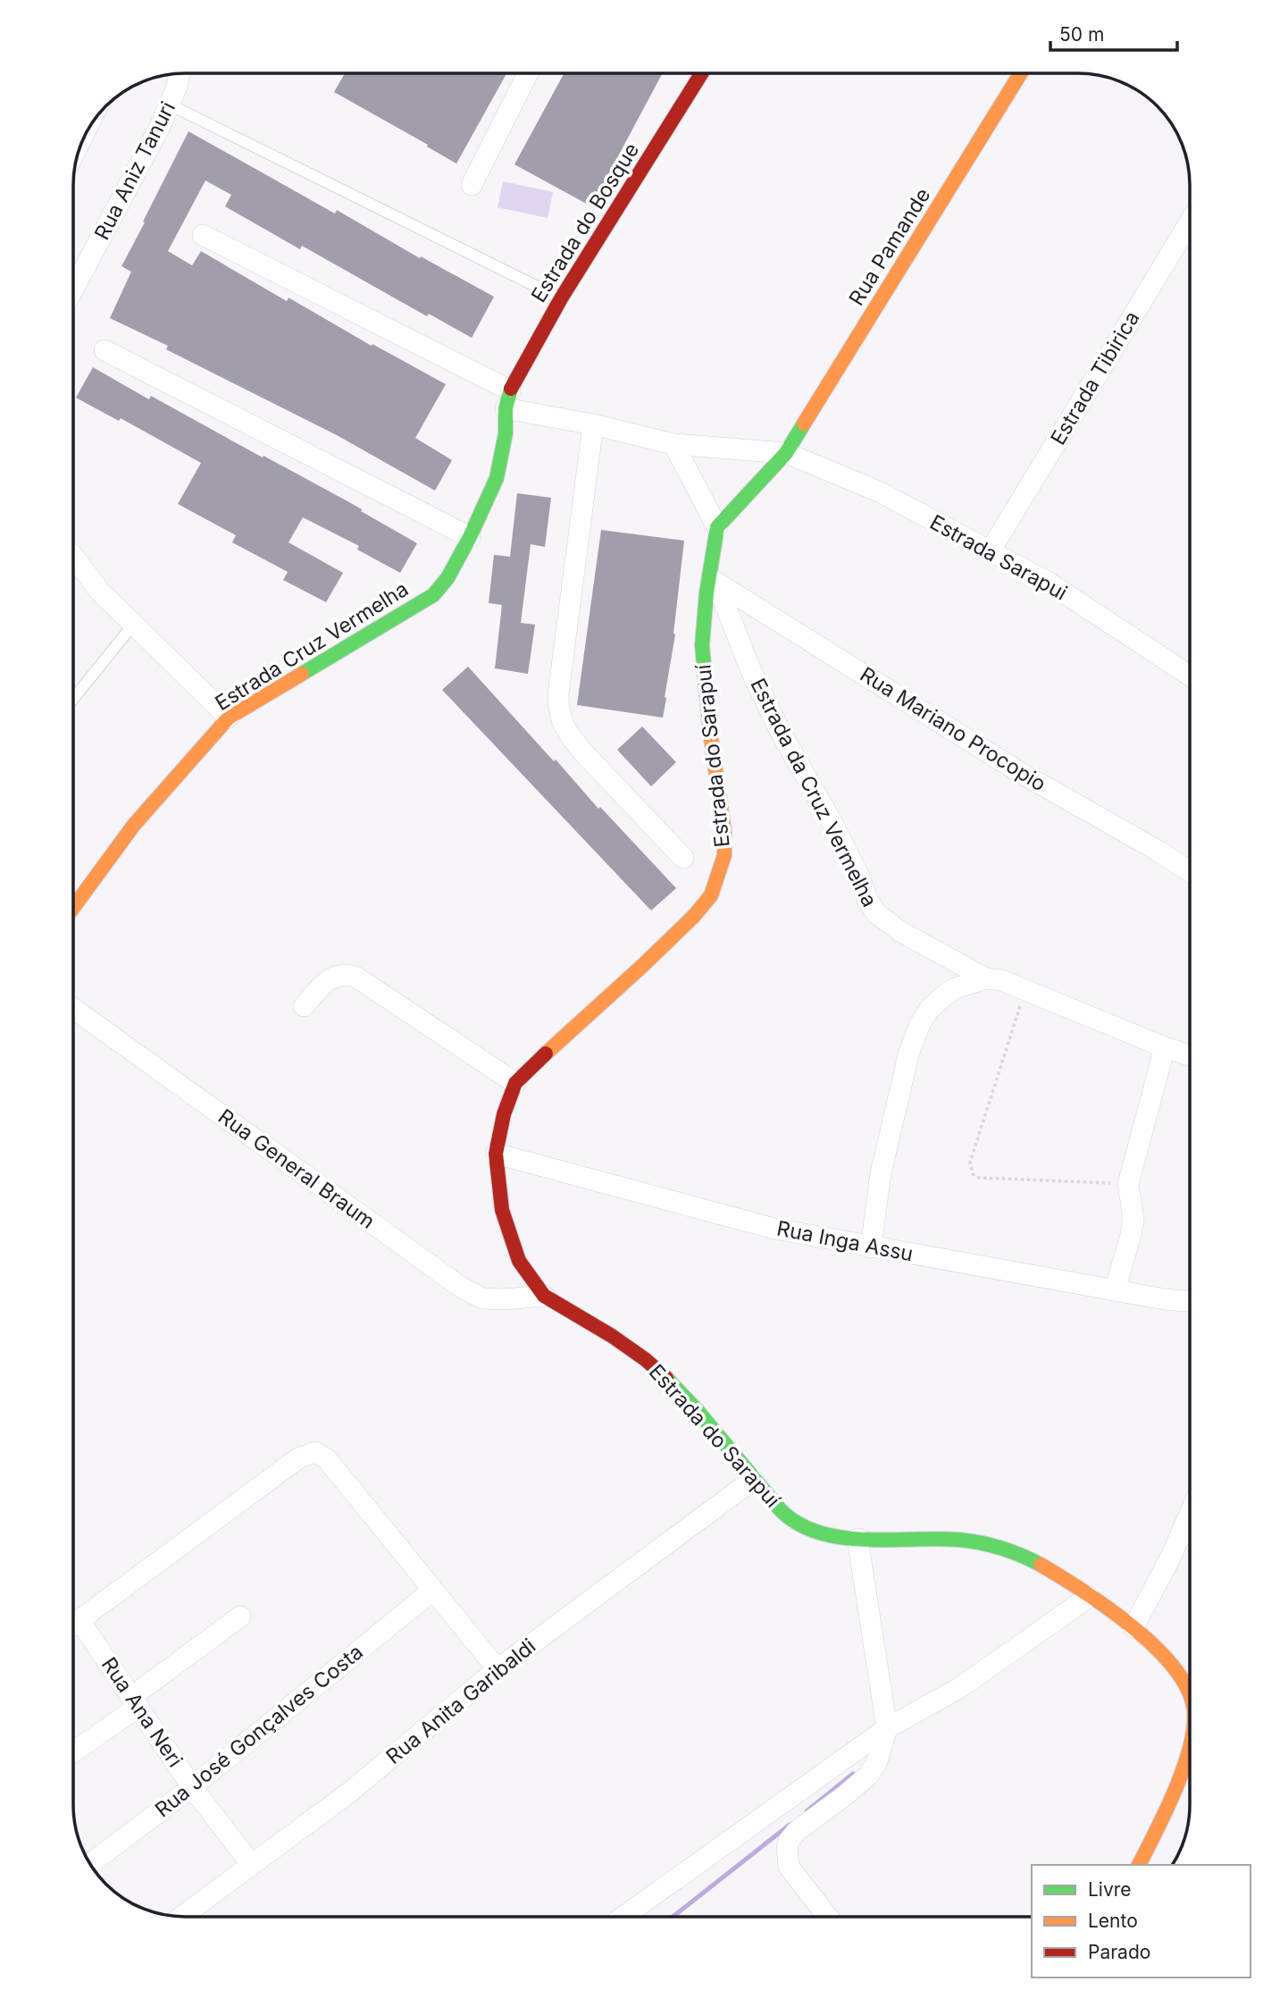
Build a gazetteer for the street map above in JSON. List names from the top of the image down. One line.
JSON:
{"streets":{"street":["Rua Aniz Tanuri","Estrada do Bosque","Rua Pamande","Estrada Tibirica","Estrada Sarapui","Estrada Cruz Vermelha","Rua Mariano Procopio","Estrada do Sarapuí","Estrada da Cruz Vermelha","Rua General Braum","Rua Inga Assu","Rua Anita Garibaldi","Rua Ana Neri","Rua José Gonçalves Costa"]},"crossings":[["Estrada do Bosque","Estrada Cruz Vermelha"],["Rua Pamande","Estrada Sarapui"],["Estrada Tibirica","Estrada Sarapui"],["Rua Mariano Procopio","Estrada do Sarapuí"],["Rua Mariano Procopio","Estrada da Cruz Vermelha"],["Estrada do Sarapuí","Estrada da Cruz Vermelha"],["Estrada do Sarapuí","Rua General Braum"],["Estrada do Sarapuí","Rua Inga Assu"],["Estrada do Sarapuí","Rua Anita Garibaldi"],["Rua Anita Garibaldi","Rua Ana Neri"],["Rua Ana Neri","Rua José Gonçalves Costa"]],"legend":["Livre","Lento","Parado"],"scale_bar":"50 m"}
